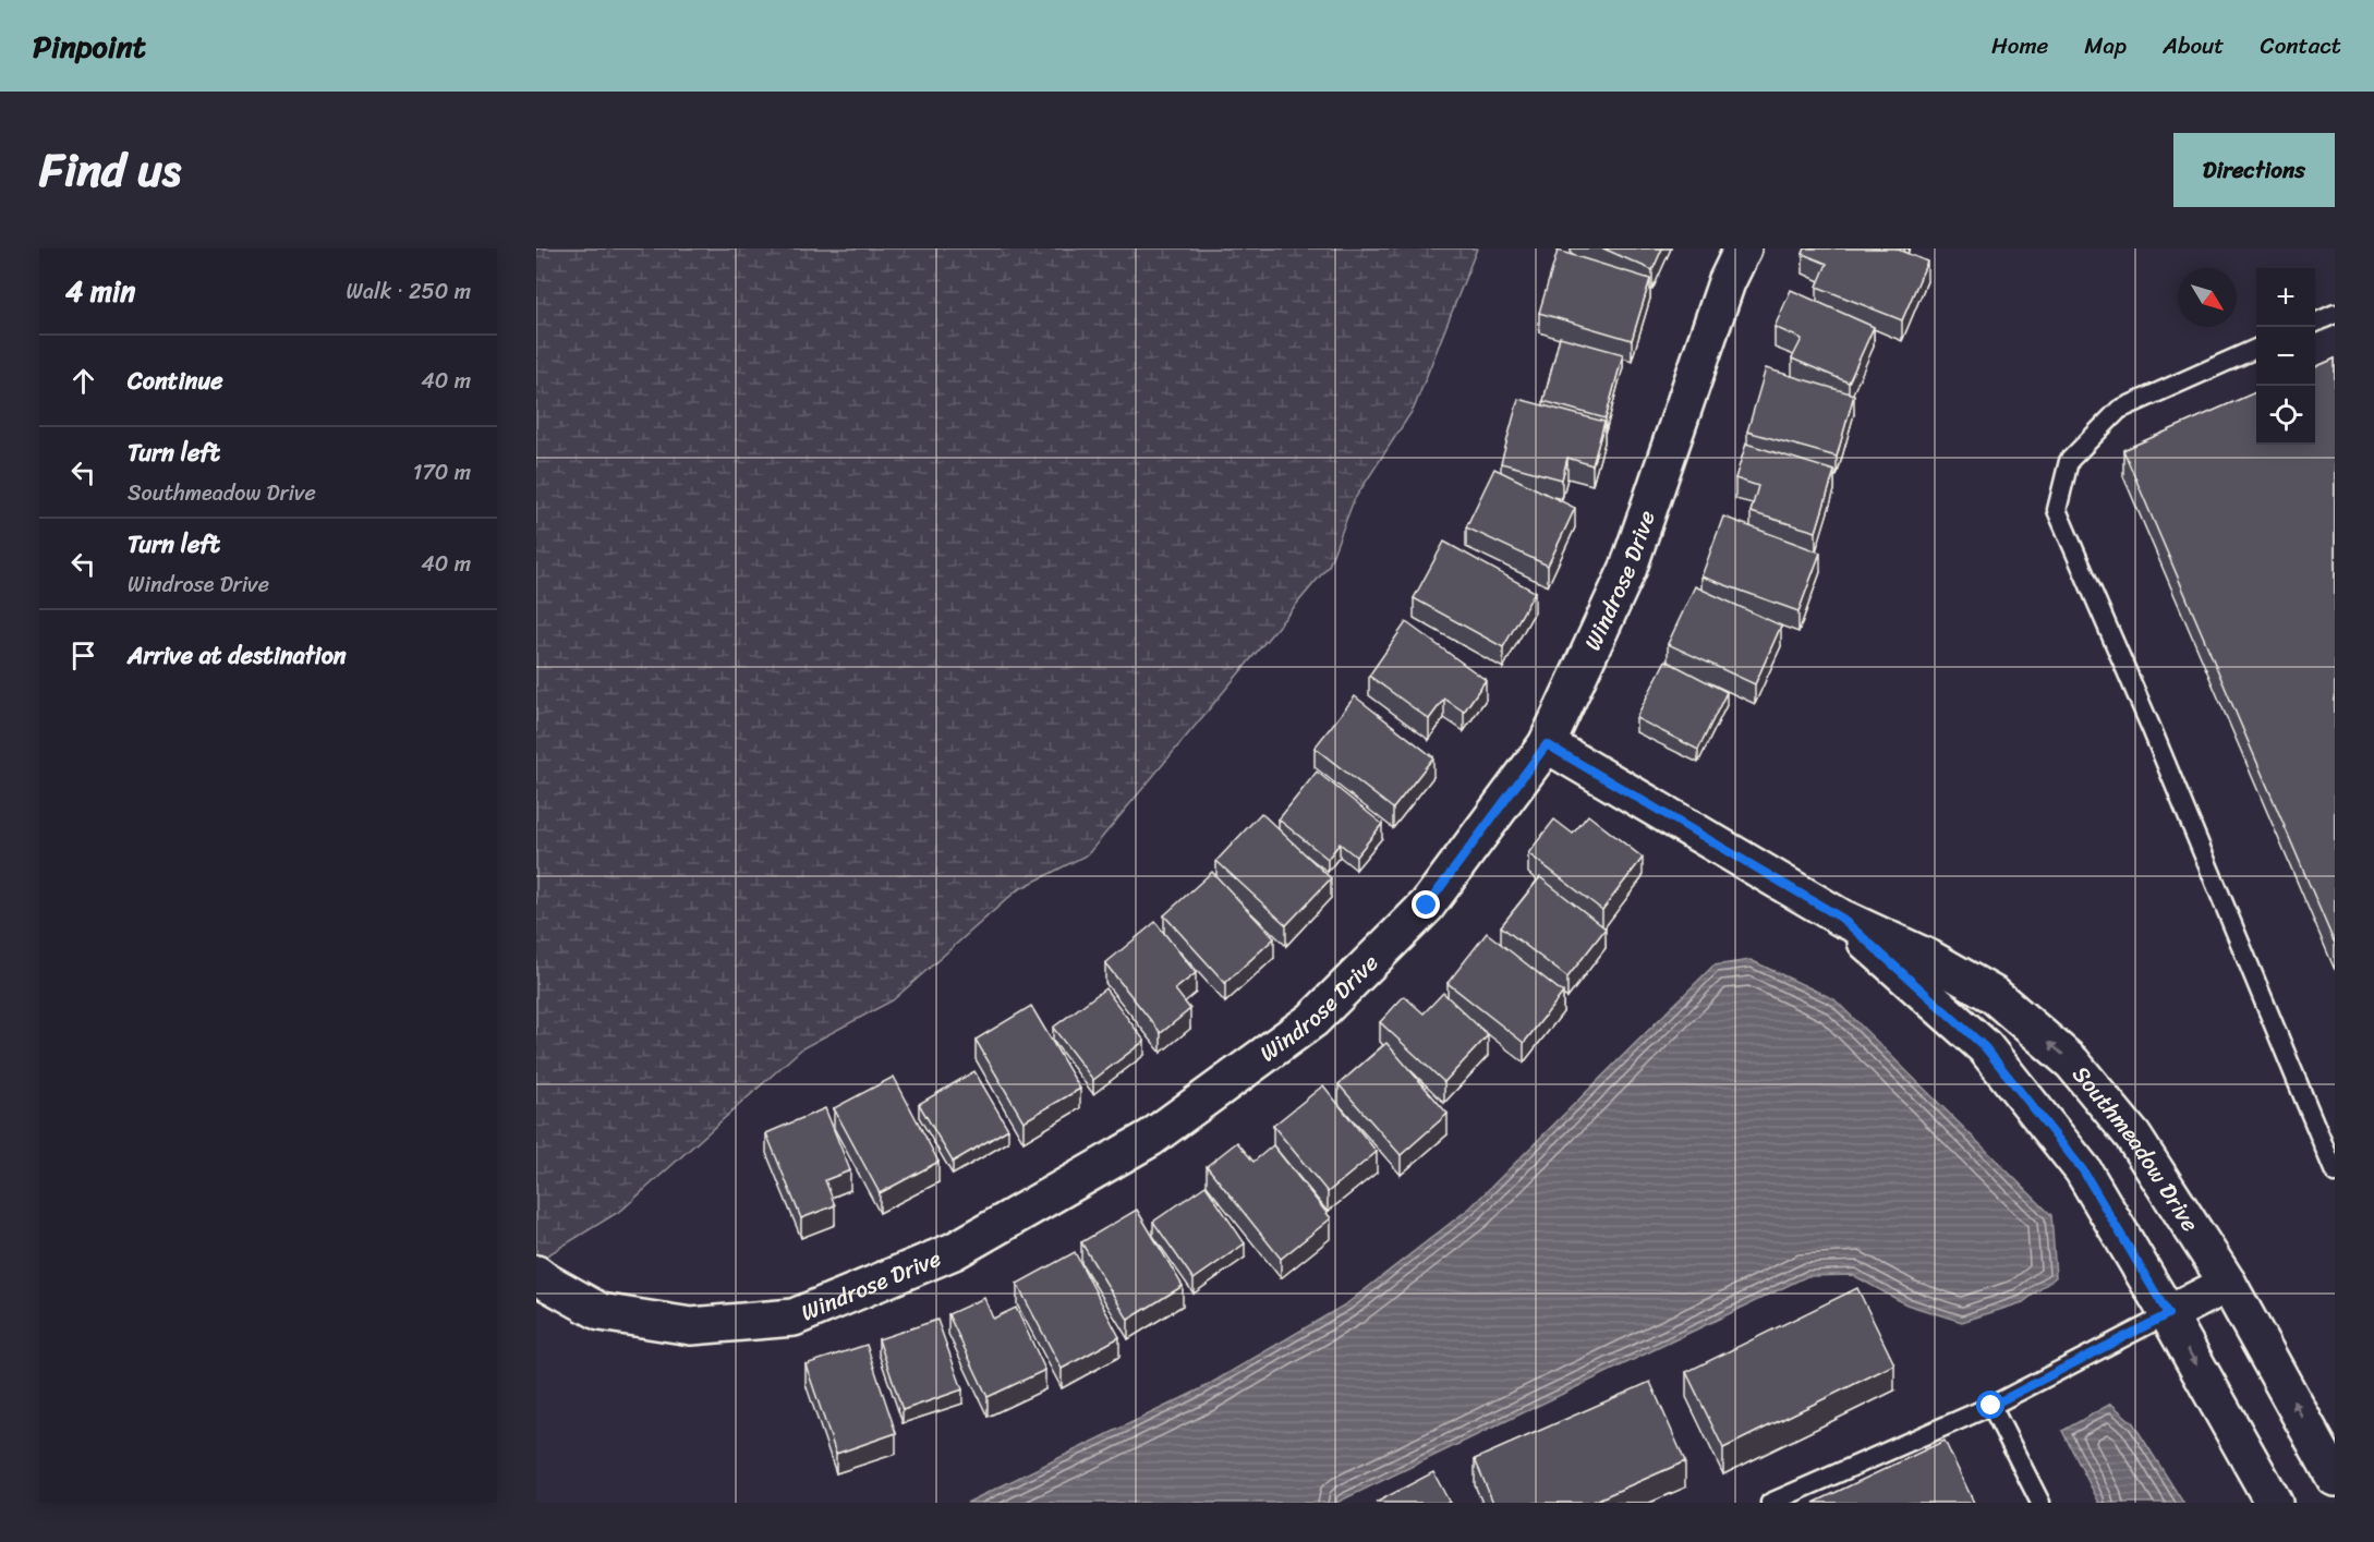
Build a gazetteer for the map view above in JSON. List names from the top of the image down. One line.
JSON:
{"streets":{"street":["Windrose Drive","Southmeadow Drive"]},"crossings":[["Windrose Drive","Southmeadow Drive"]],"north":"bottom right","page":{"header":"Pinpoint","nav":["Home","Map","About","Contact"],"title":"Find us","buttons":"Directions","heading":["4 min","Walk · 250 m"],"map_buttons":["+","−"],"list":[["Continue","40 m"],["Turn left","Southmeadow Drive","170 m"],["Turn left","Windrose Drive","40 m"],"Arrive at destination"]}}
